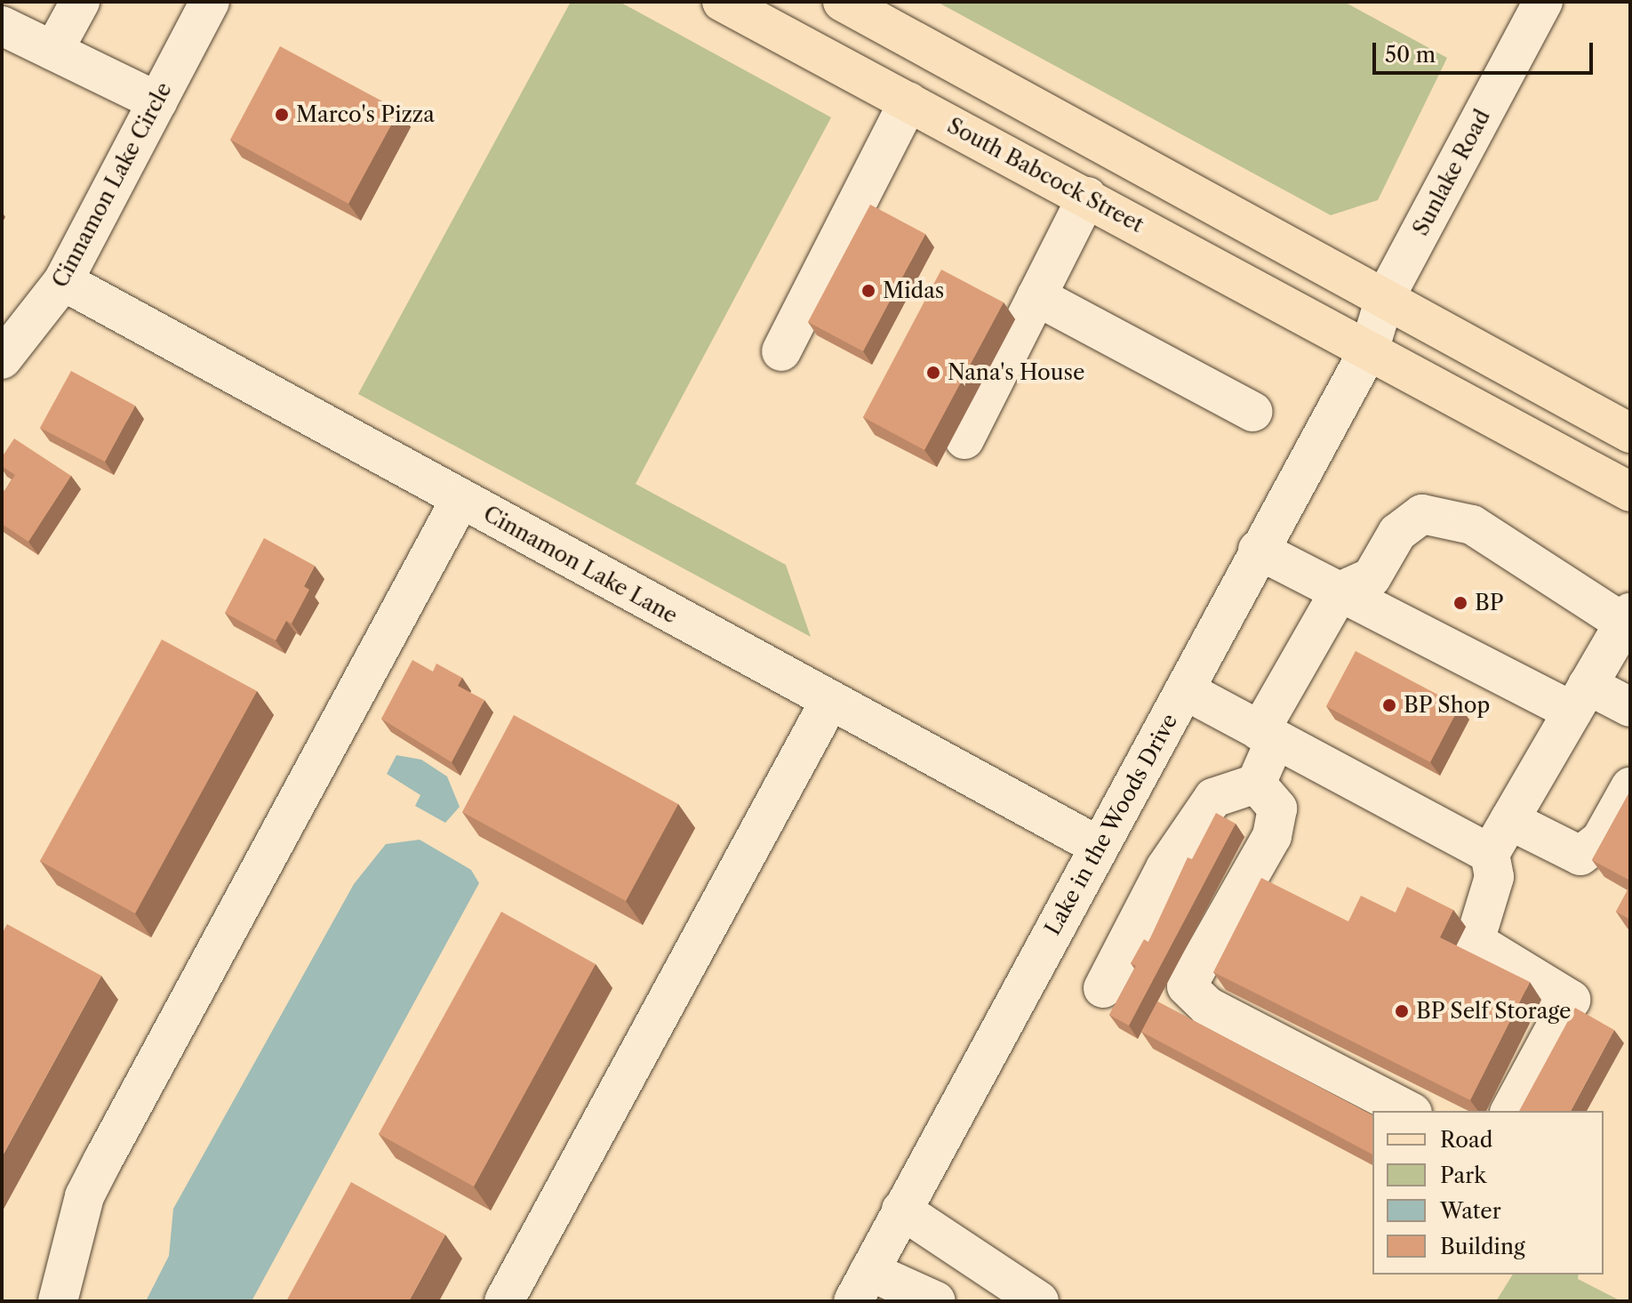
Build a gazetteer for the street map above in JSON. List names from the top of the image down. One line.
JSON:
{"streets":{"main road":["South Babcock Street"],"street":["Sunlake Road","Cinnamon Lake Circle","Cinnamon Lake Lane","Lake in the Woods Drive"]},"crossings":[["Sunlake Road","South Babcock Street"],["Sunlake Road","Lake in the Woods Drive"],["South Babcock Street","Lake in the Woods Drive"],["Cinnamon Lake Circle","Cinnamon Lake Lane"],["Cinnamon Lake Lane","Lake in the Woods Drive"]],"places":["Marco's Pizza","Midas","Nana's House","BP","BP Shop","BP Self Storage"],"legend":["Road","Park","Water","Building"],"scale_bar":"50 m"}
